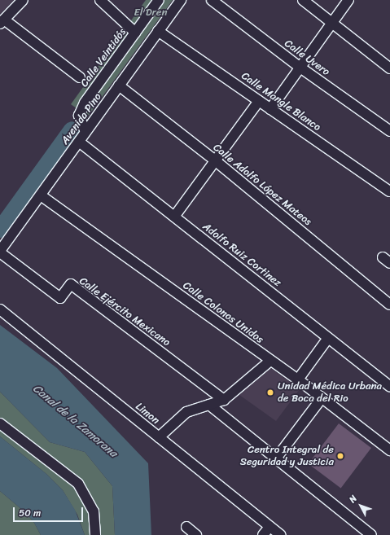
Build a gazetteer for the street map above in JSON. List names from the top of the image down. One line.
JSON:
{"streets":{"street":["Calle Veintidós","Calle Uvero","Calle Mangle Blanco","Avenida Pino","Calle Adolfo López Mateos","Adolfo Ruiz Cortinez","Calle Ejército Mexicano","Calle Colonos Unidos","Limon"]},"crossings":[["Calle Veintidós","Avenida Pino"],["Calle Mangle Blanco","Avenida Pino"],["Avenida Pino","Calle Adolfo López Mateos"],["Avenida Pino","Adolfo Ruiz Cortinez"],["Avenida Pino","Calle Ejército Mexicano"],["Avenida Pino","Calle Colonos Unidos"]],"water":["Canal de la Zamorana"],"parks":["El Dren"],"places":["Unidad Médica Urbana de Boca del Rio","Centro Integral de Seguridad y Justicia"],"scale_bar":"50 m","north":"top left"}
